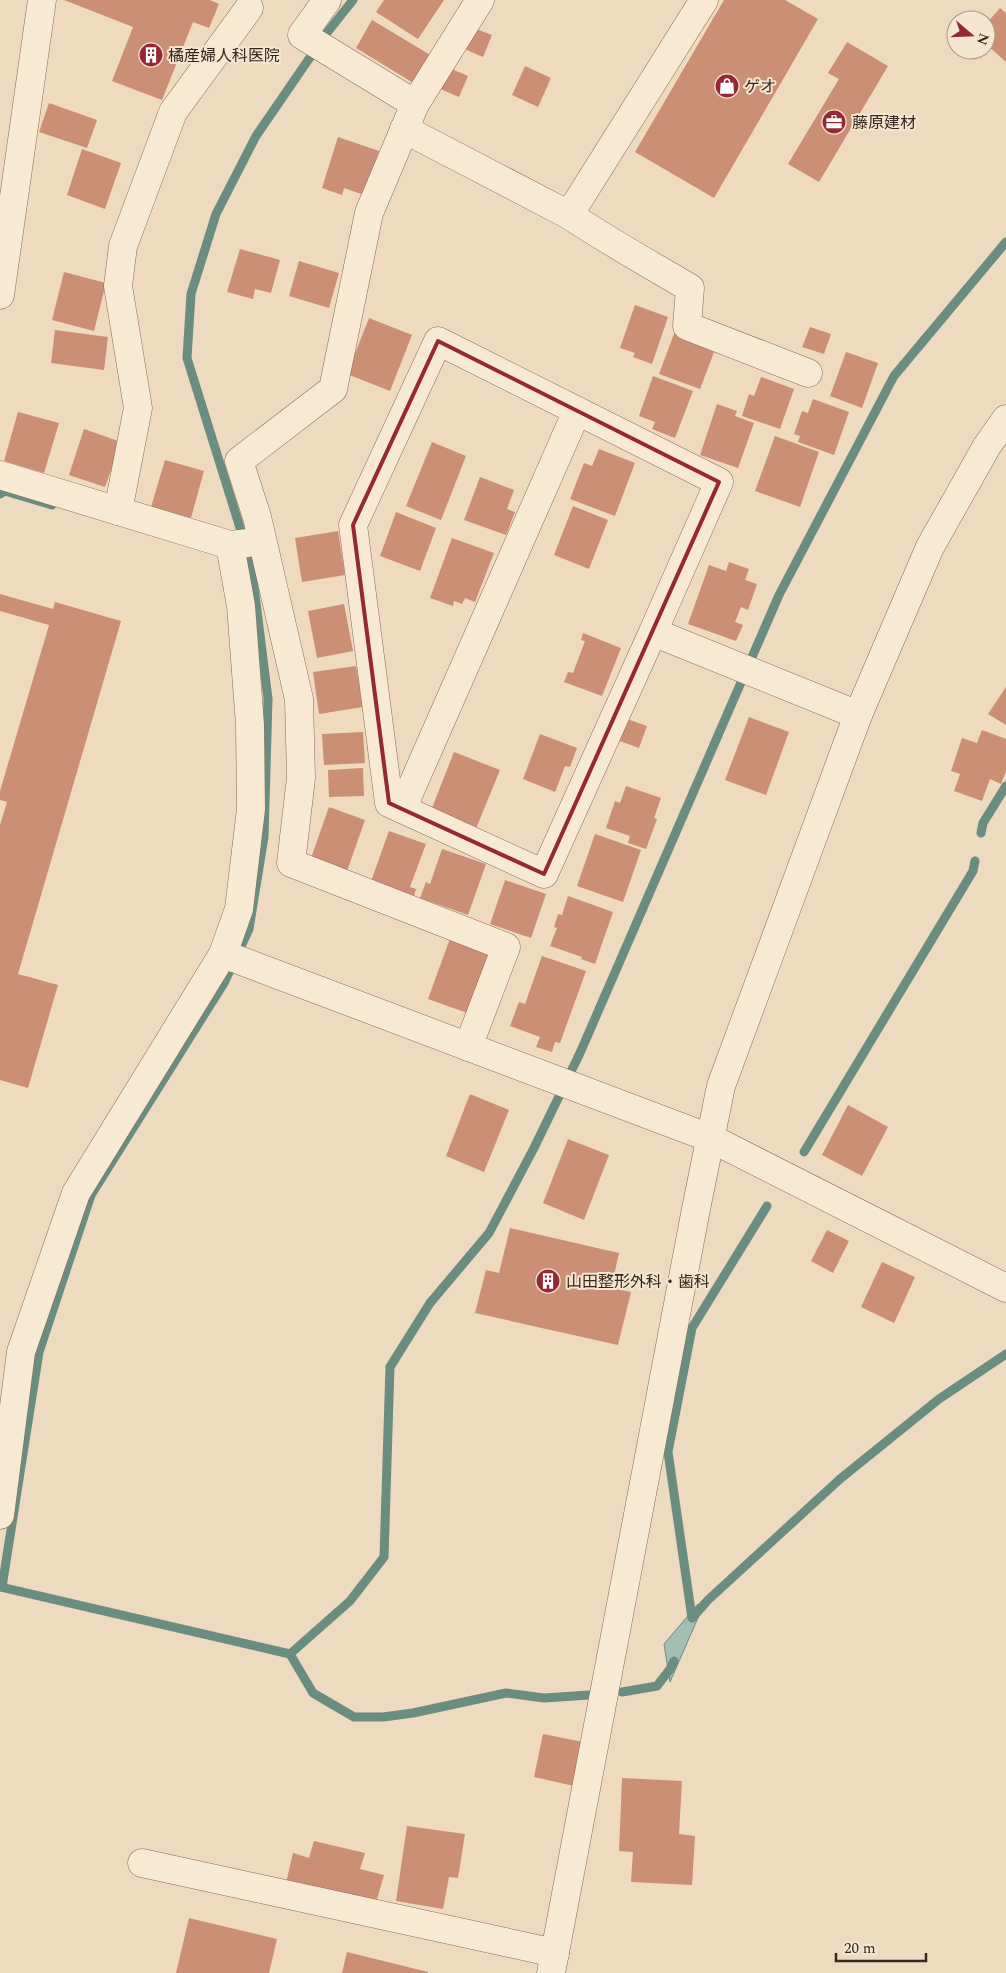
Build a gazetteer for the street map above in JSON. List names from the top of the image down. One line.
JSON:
{"places":{"building":["橘産婦人科医院","山田整形外科・歯科"],"shop":["ゲオ"],"office":["藤原建材"]},"scale_bar":"20 m","north":"right"}
